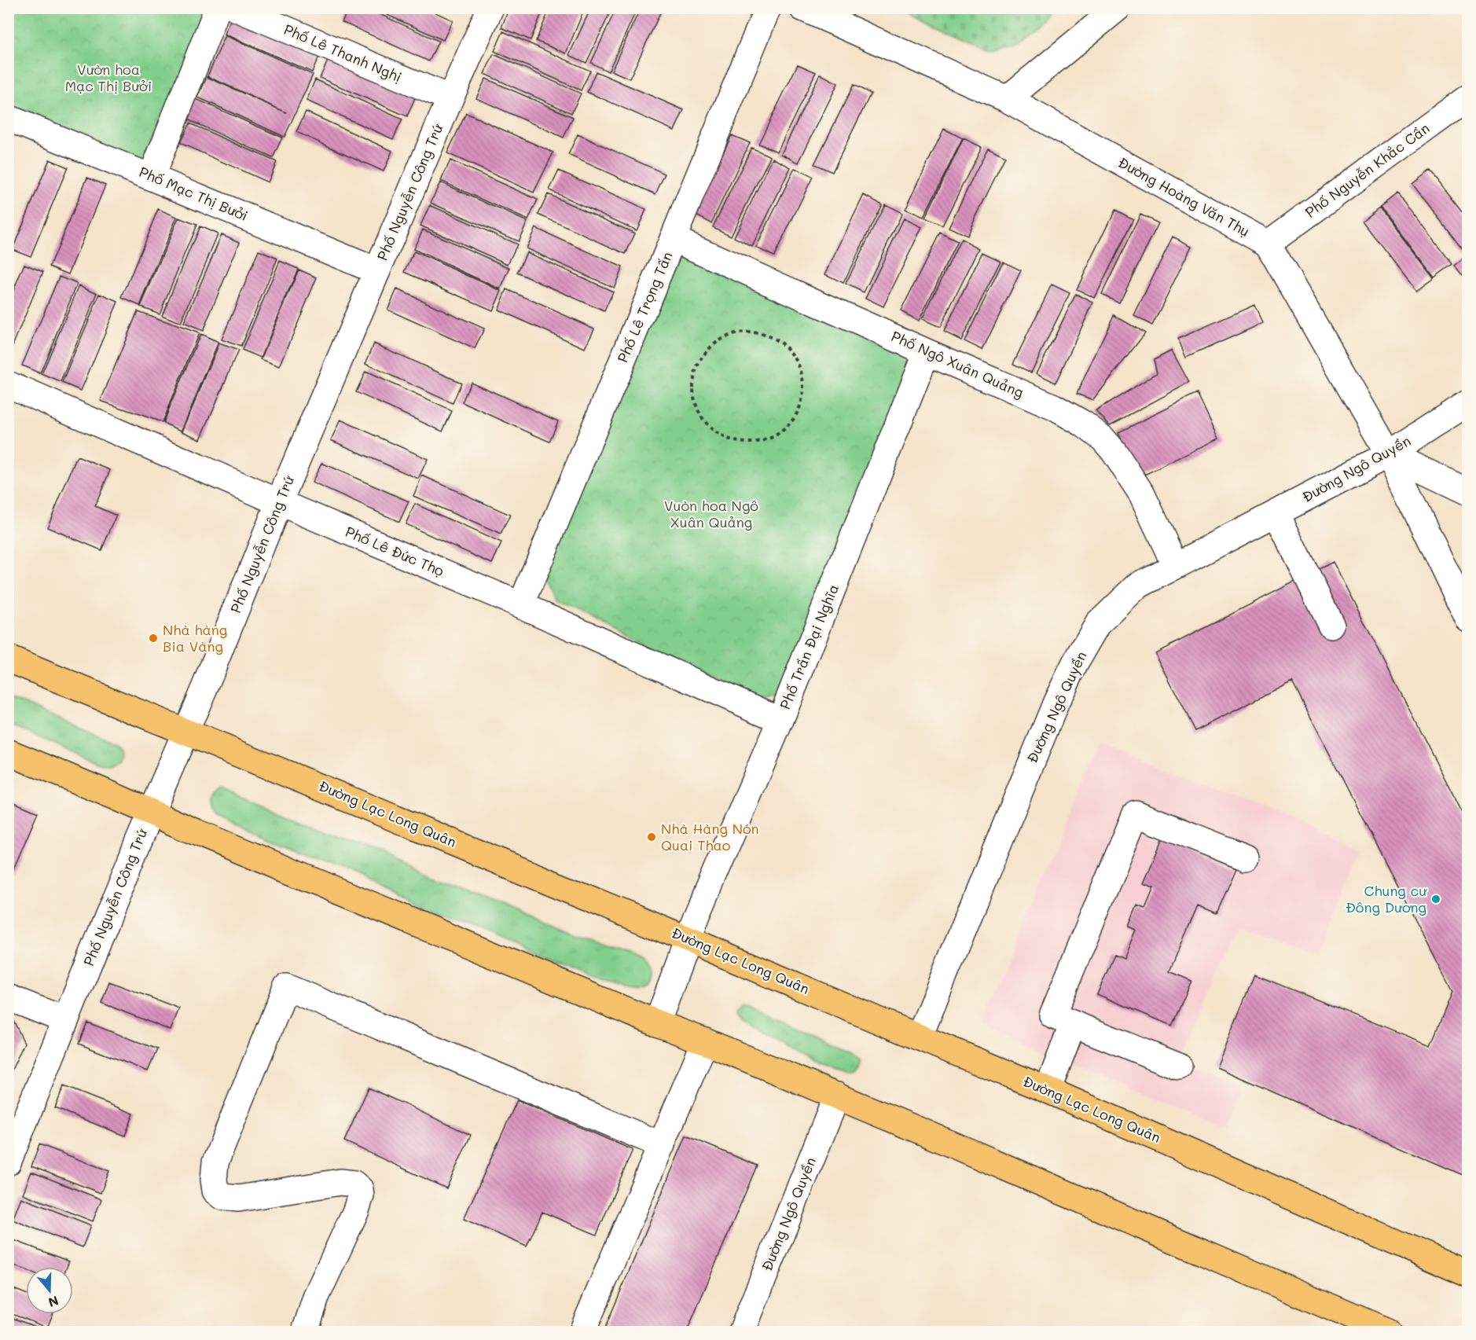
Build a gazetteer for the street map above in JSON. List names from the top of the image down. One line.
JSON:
{"streets":{"main road":["Đường Lạc Long Quân"],"street":["Phố Lê Thanh Nghị","Phố Nguyễn Khắc Cần","Phố Nguyễn Công Trứ","Phố Mạc Thị Bưởi","Đường Hoàng Văn Thụ","Phố Lê Trọng Tấn","Phố Ngô Xuân Quảng","Đường Ngô Quyền","Phố Lê Đức Thọ","Phố Trần Đại Nghĩa"]},"crossings":[["Phố Lê Thanh Nghị","Phố Nguyễn Công Trứ"],["Phố Nguyễn Khắc Cần","Đường Hoàng Văn Thụ"],["Phố Nguyễn Công Trứ","Phố Mạc Thị Bưởi"],["Phố Nguyễn Công Trứ","Phố Lê Đức Thọ"],["Phố Nguyễn Công Trứ","Đường Lạc Long Quân"],["Phố Lê Trọng Tấn","Phố Ngô Xuân Quảng"],["Phố Lê Trọng Tấn","Phố Lê Đức Thọ"],["Phố Ngô Xuân Quảng","Đường Ngô Quyền"],["Phố Ngô Xuân Quảng","Phố Trần Đại Nghĩa"],["Đường Ngô Quyền","Đường Lạc Long Quân"],["Phố Lê Đức Thọ","Phố Trần Đại Nghĩa"],["Phố Trần Đại Nghĩa","Đường Lạc Long Quân"]],"parks":["Vườn hoa Mạc Thị Bưởi","Vuòn hoa Ngô Xuân Quảng"],"places":["Nhà hàng Bia Vàng","Nhà Hàng Nón Quai Thao","Chung cư Đông Dương"],"north":"bottom"}
